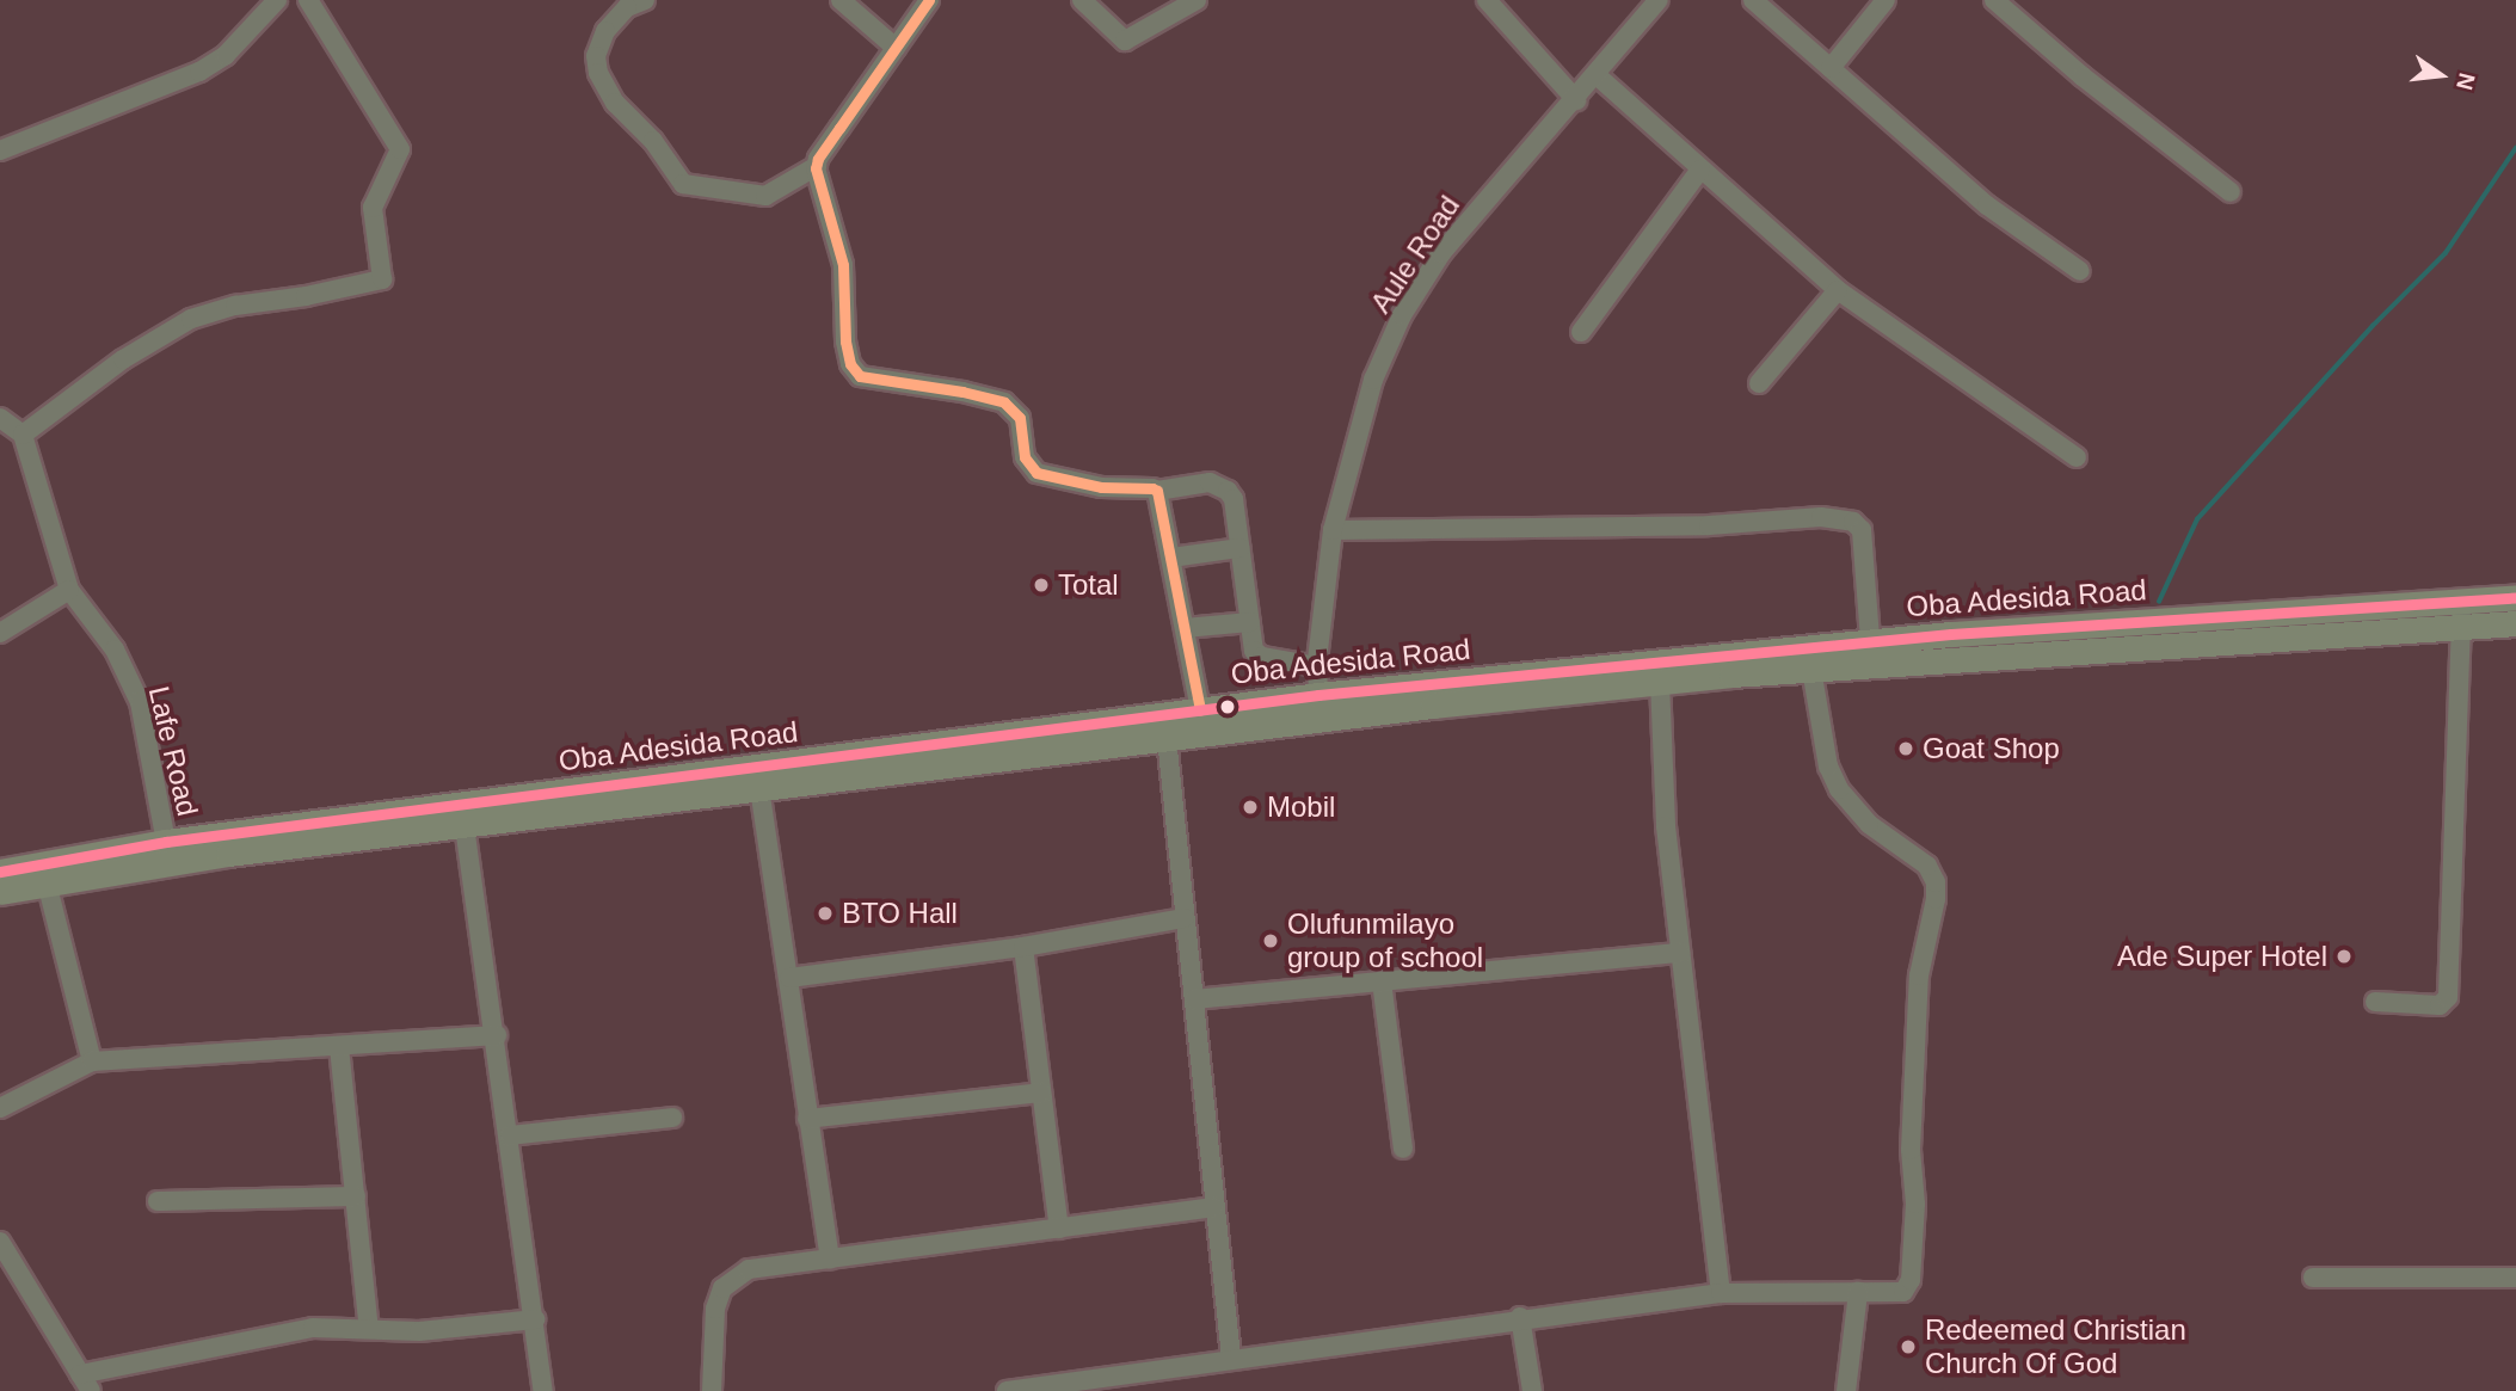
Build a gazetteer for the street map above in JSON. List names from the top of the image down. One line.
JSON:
{"streets":{"main road":["Oba Adesida Road"],"street":["Aule Road","Lafe Road"]},"crossings":[["Aule Road","Oba Adesida Road"],["Oba Adesida Road","Lafe Road"]],"places":["Total","Goat Shop","Mobil","BTO Hall","Olufunmilayo group of school","Ade Super Hotel","Redeemed Christian Church Of God"],"north":"right"}
